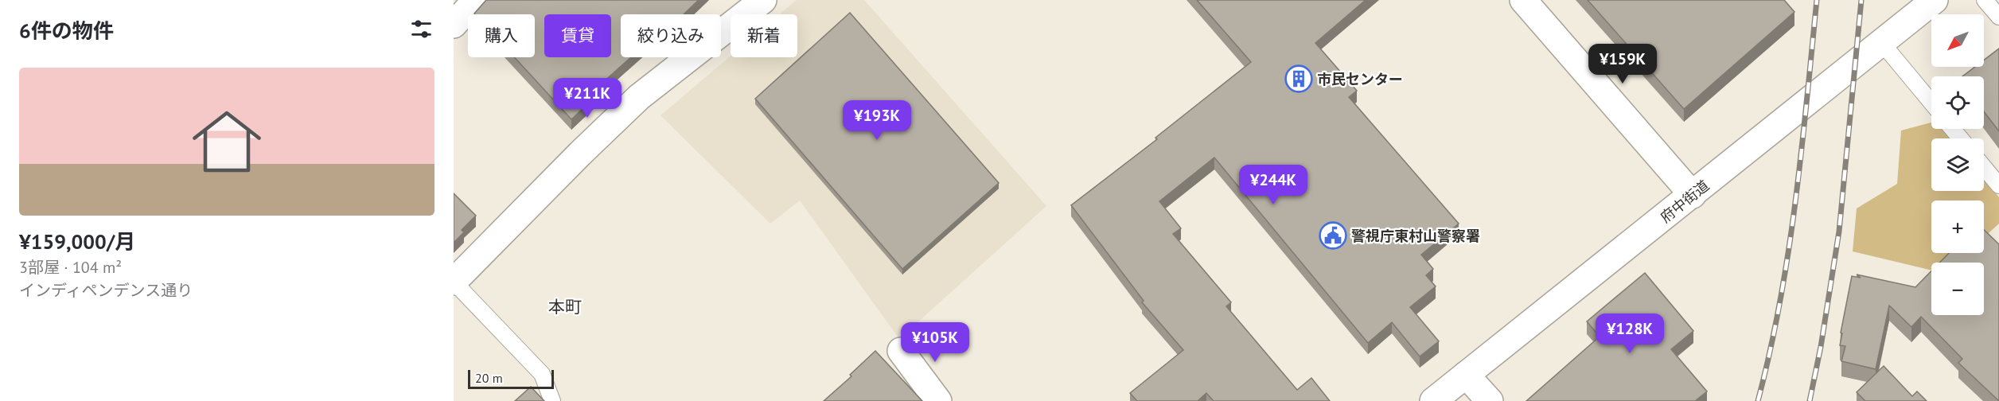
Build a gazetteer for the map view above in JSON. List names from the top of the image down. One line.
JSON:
{"streets":{"street":["府中街道"]},"districts":["本町"],"places":{"building":["市民センター"],"public building":["警視庁東村山警察署"]},"scale_bar":"20 m","north":"bottom left","page":{"heading":"6件の物件","map_buttons":["+","−"],"chip":["購入","賃貸","絞り込み","新着"],"price":["¥159K","¥211K","¥193K","¥244K","¥128K","¥105K"],"list":[{"name":"¥159,000/月","note":"3部屋 · 104 m² · インディペンデンス通り"}],"scale":"20 m"}}
